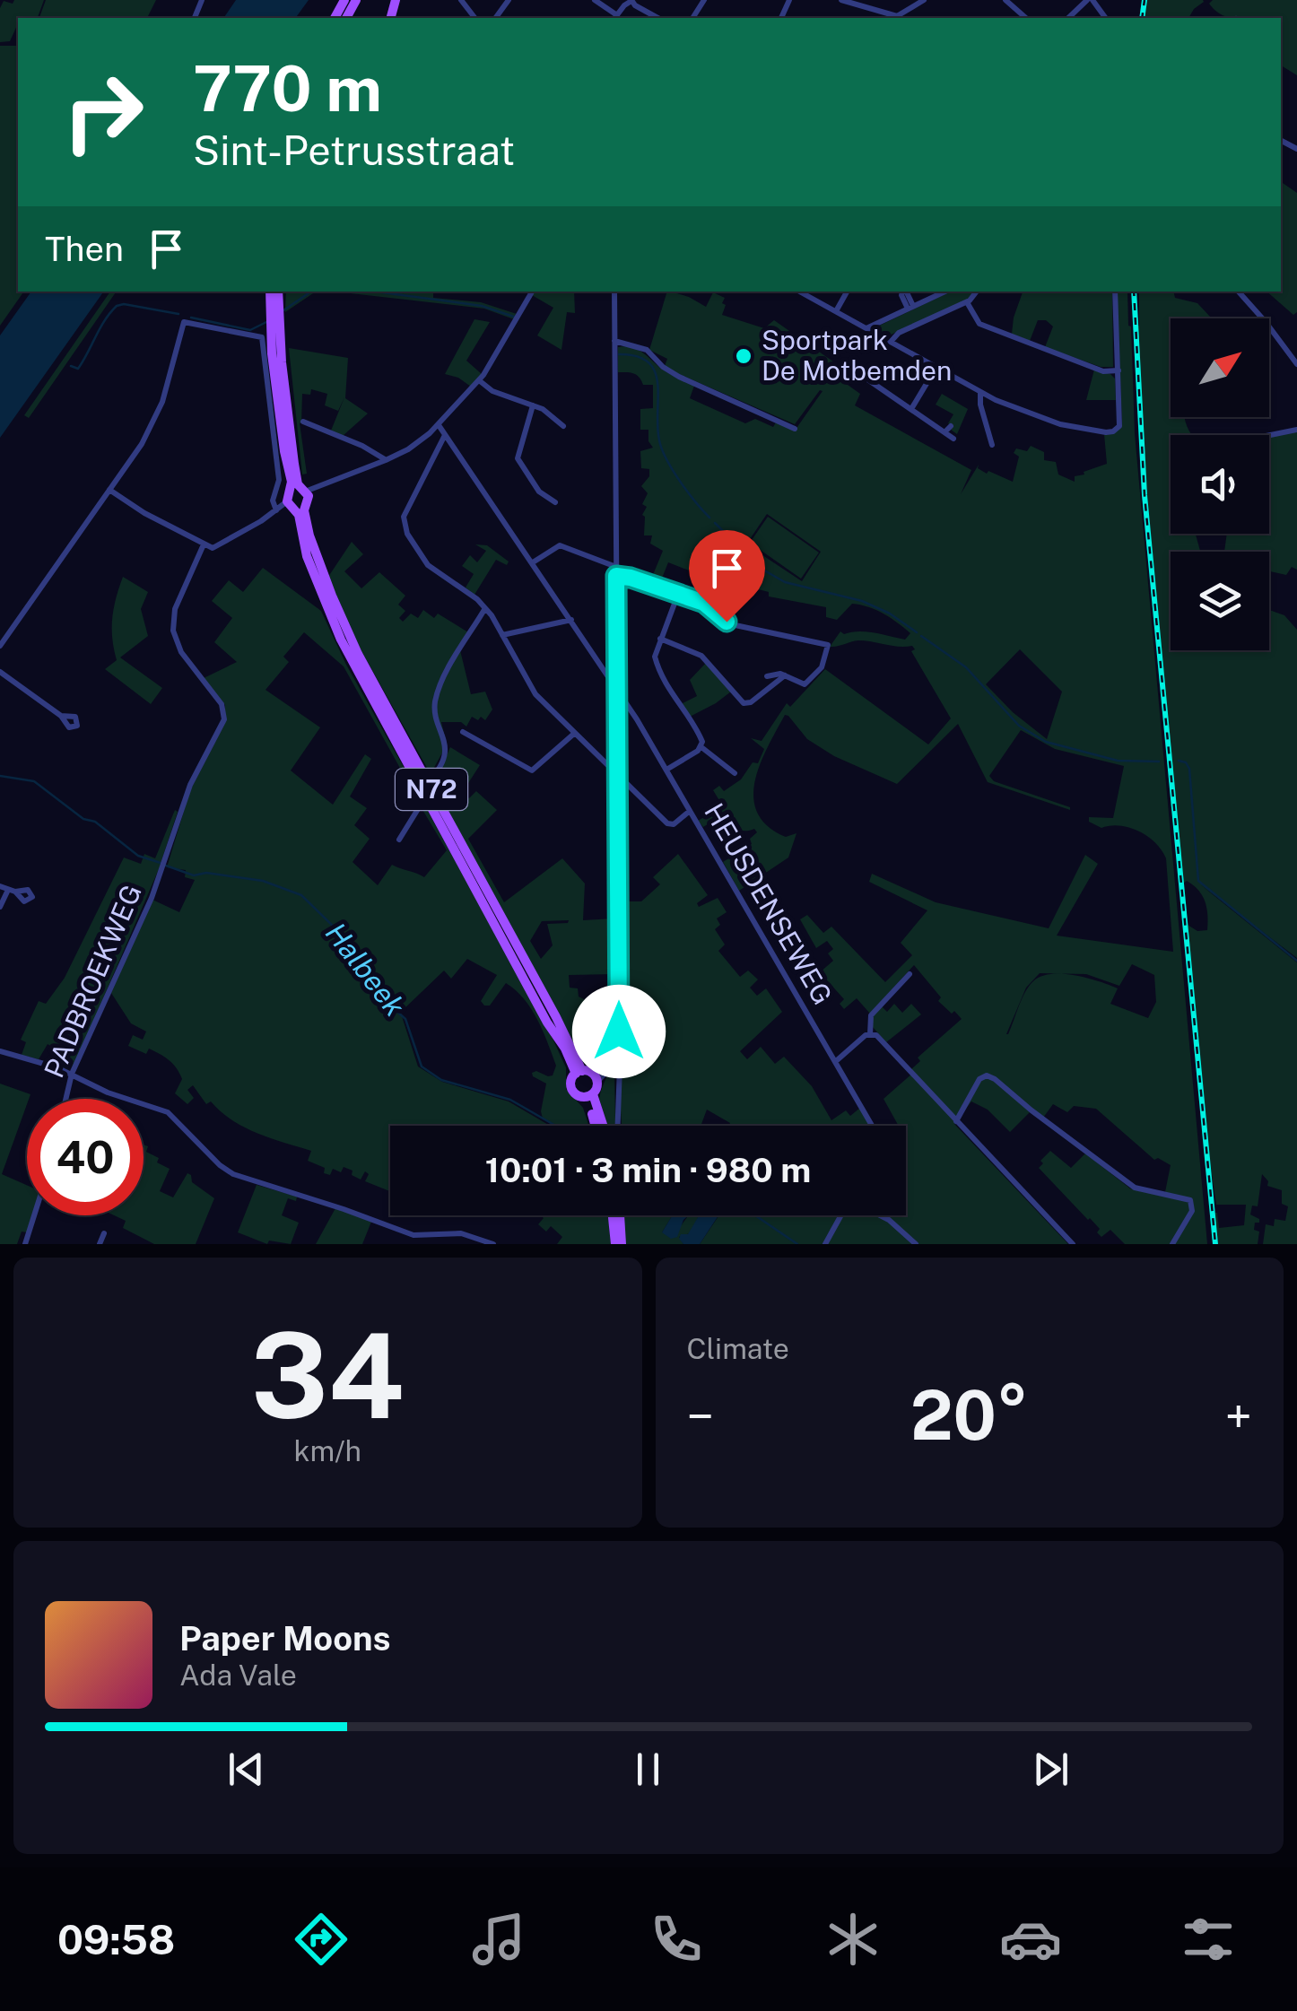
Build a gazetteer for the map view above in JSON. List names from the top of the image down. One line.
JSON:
{"streets":{"main road":["N72"],"street":["HEUSDENSEWEG","PADBROEKWEG"]},"water":["Halbeek"],"places":["Sportpark De Motbemden"],"north":"top right","page":{"turn":["770 m","Sint-Petrusstraat"],"then":"Then","limit":"40","trip":"10:01 · 3 min · 980 m","tile":[["34","km/h"],"Climate"],"heat":["−","20°","+"],"song":["Paper Moons","Ada Vale"],"tabs":"09:58"}}
